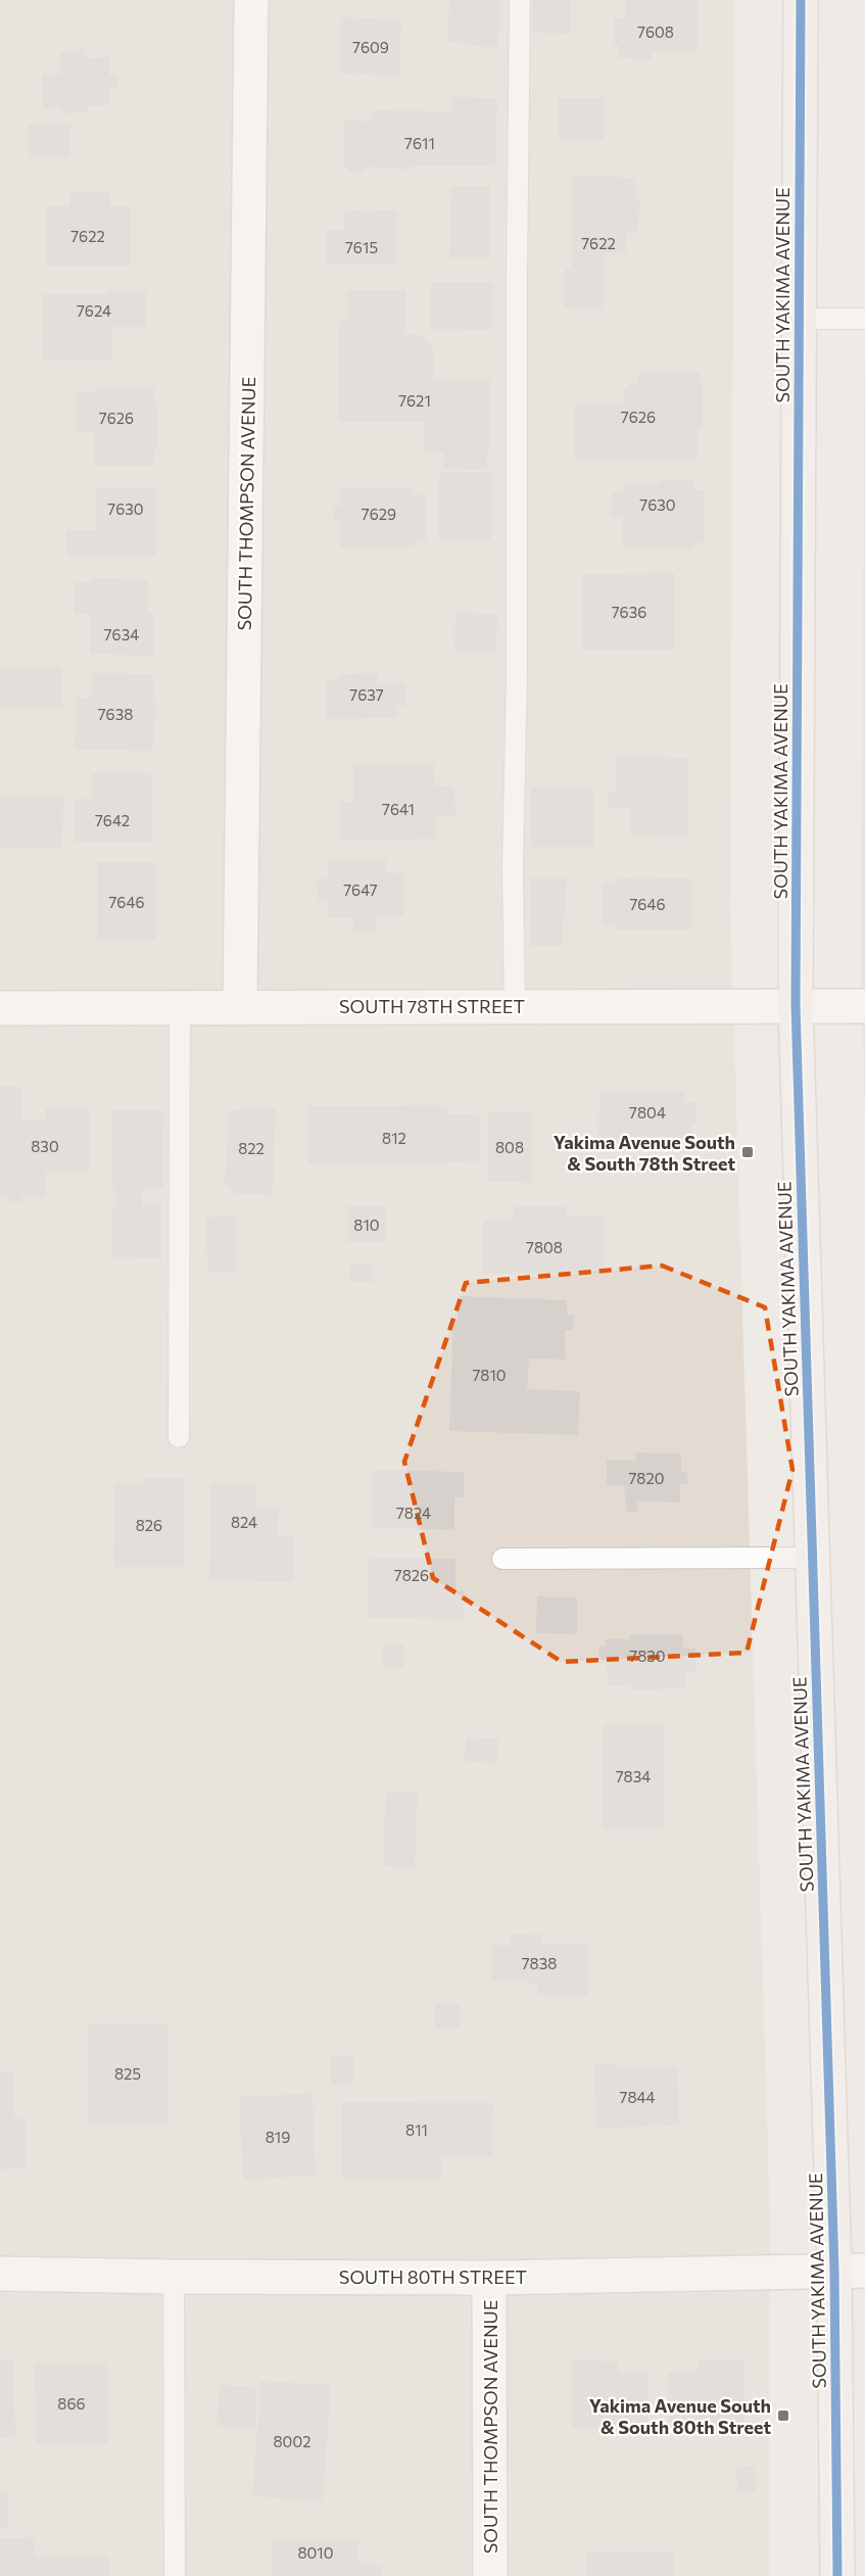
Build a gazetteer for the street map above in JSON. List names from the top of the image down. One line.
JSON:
{"streets":{"main road":["SOUTH YAKIMA AVENUE"],"street":["SOUTH THOMPSON AVENUE","SOUTH 78TH STREET","SOUTH 80TH STREET"]},"crossings":[["SOUTH YAKIMA AVENUE","SOUTH 78TH STREET"],["SOUTH YAKIMA AVENUE","SOUTH 80TH STREET"],["SOUTH THOMPSON AVENUE","SOUTH 78TH STREET"],["SOUTH THOMPSON AVENUE","SOUTH 80TH STREET"]],"places":{"transit":["Yakima Avenue South & South 78th Street","Yakima Avenue South & South 80th Street"]},"house_numbers":["7608","7609","7611","7622","7622","7615","7624","7621","7626","7626","7630","7630","7629","7636","7634","7637","7638","7641","7642","7647","7646","7646","7804","812","830","808","822","810","7808","7810","7820","7824","824","826","7826","7830","7834","7838","825","7844","811","819","866","8002","8010"]}
